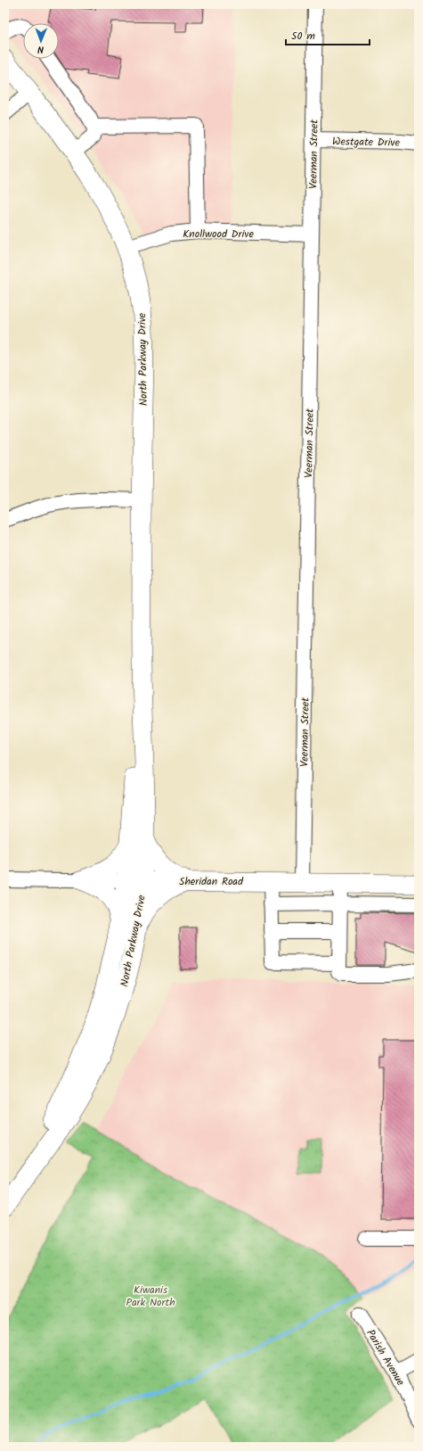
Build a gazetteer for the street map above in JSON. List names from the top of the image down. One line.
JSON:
{"streets":{"main road":["North Parkway Drive","Sheridan Road"],"street":["Westgate Drive","Veerman Street","Knollwood Drive","Parish Avenue"]},"crossings":[["Westgate Drive","Veerman Street"],["Veerman Street","Knollwood Drive"],["Veerman Street","Sheridan Road"],["Knollwood Drive","North Parkway Drive"],["North Parkway Drive","Sheridan Road"]],"parks":["Kiwanis Park North"],"scale_bar":"50 m","north":"bottom"}
